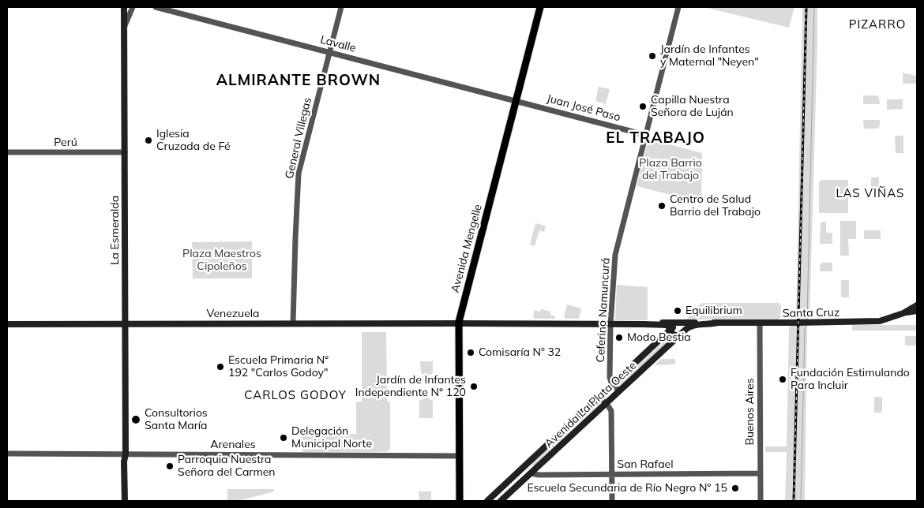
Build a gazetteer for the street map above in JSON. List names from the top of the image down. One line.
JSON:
{"streets":{"main road":["La Esmeralda","Avenida Mengelle","Santa Cruz","Venezuela","Avenida La Plata Oeste"],"street":["Lavalle","Juan José Paso","General Villegas","Perú","Ceferino Namuncurá","Buenos Aires","Arenales","San Rafael"]},"crossings":[["Lavalle","Juan José Paso"],["Lavalle","General Villegas"],["Lavalle","Avenida Mengelle"],["Juan José Paso","Avenida Mengelle"],["Juan José Paso","Ceferino Namuncurá"],["General Villegas","Venezuela"],["Perú","La Esmeralda"],["La Esmeralda","Venezuela"],["La Esmeralda","Arenales"],["Avenida Mengelle","Santa Cruz"],["Avenida Mengelle","Venezuela"],["Avenida Mengelle","Arenales"],["Ceferino Namuncurá","Santa Cruz"],["Ceferino Namuncurá","Avenida La Plata Oeste"],["Santa Cruz","Venezuela"],["Santa Cruz","Avenida La Plata Oeste"],["Santa Cruz","Buenos Aires"],["Avenida La Plata Oeste","San Rafael"],["Buenos Aires","San Rafael"]],"districts":["PIZARRO","ALMIRANTE BROWN","EL TRABAJO","LAS VIÑAS","CARLOS GODOY"],"parks":["Plaza Barrio del Trabajo","Plaza Maestros Cipoleños"],"places":["Jardín de Infantes y Maternal \"Neyen\"","Capilla Nuestra Señora de Luján","Iglesia Cruzada de Fé","Centro de Salud Barrio del Trabajo","Equilibrium","Modo Bestia","Comisaría Nº 32","Escuela Primaria N° 192 \"Carlos Godoy\"","Fundación Estimulando Para Incluir","Jardín de Infantes Independiente N° 120","Consultorios Santa María","Delegación Municipal Norte","Parroquia Nuestra Señora del Carmen","Escuela Secundaria de Río Negro N° 15"]}
